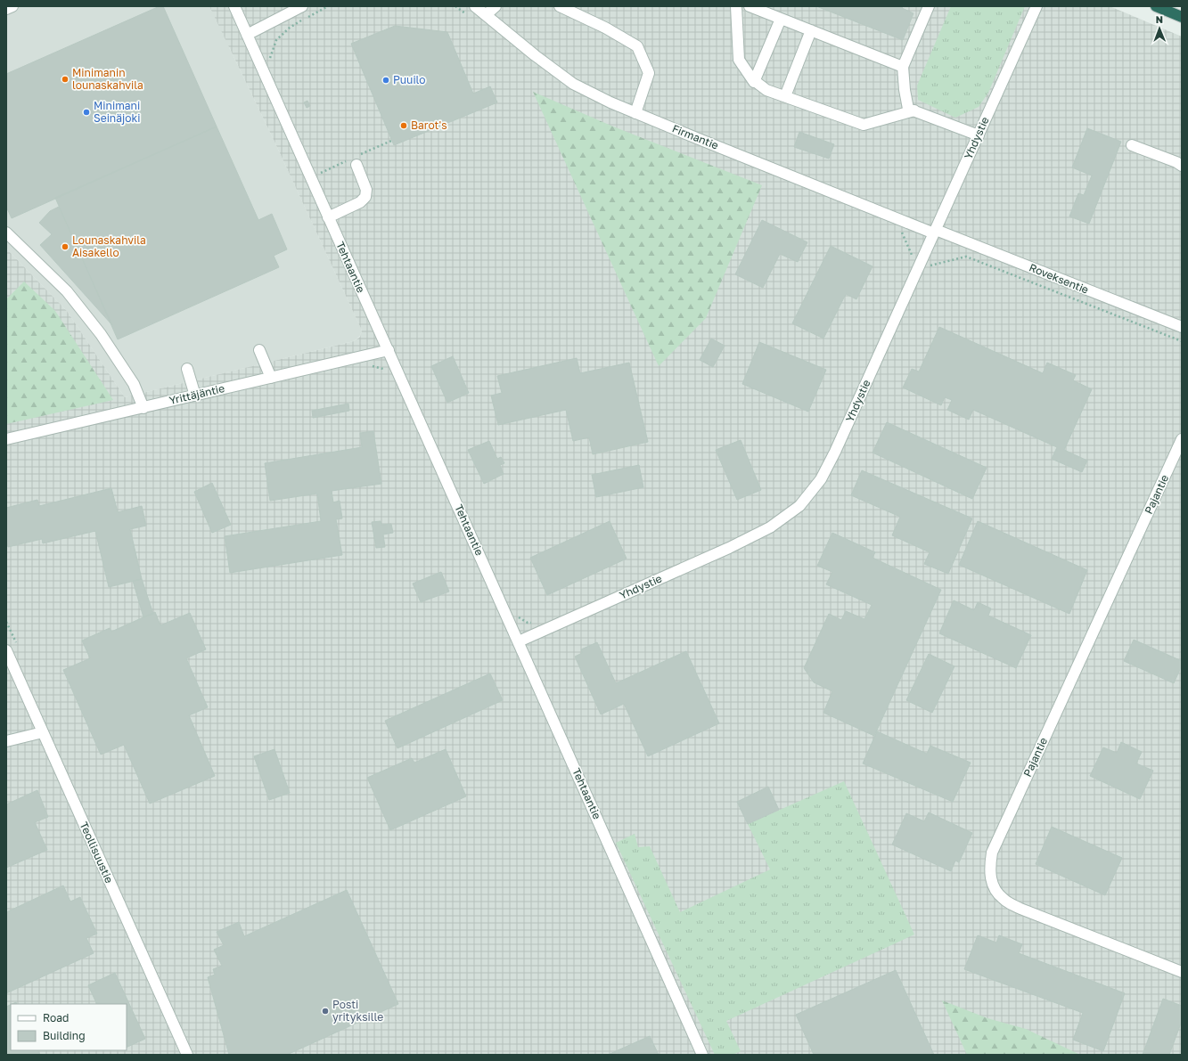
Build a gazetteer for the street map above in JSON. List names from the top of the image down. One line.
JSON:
{"streets":{"street":["Firmantie","Yhdystie","Tehtaantie","Roveksentie","Yrittäjäntie","Pajantie","Teollisuustie"]},"crossings":[["Firmantie","Yhdystie"],["Firmantie","Roveksentie"],["Yhdystie","Tehtaantie"],["Yhdystie","Roveksentie"],["Tehtaantie","Yrittäjäntie"]],"places":["Minimanin lounaskahvila","Puuilo","Minimani Seinäjoki","Barot's","Lounaskahvila Aisakello","Posti yrityksille"],"legend":["Road","Building"],"north":"top"}
